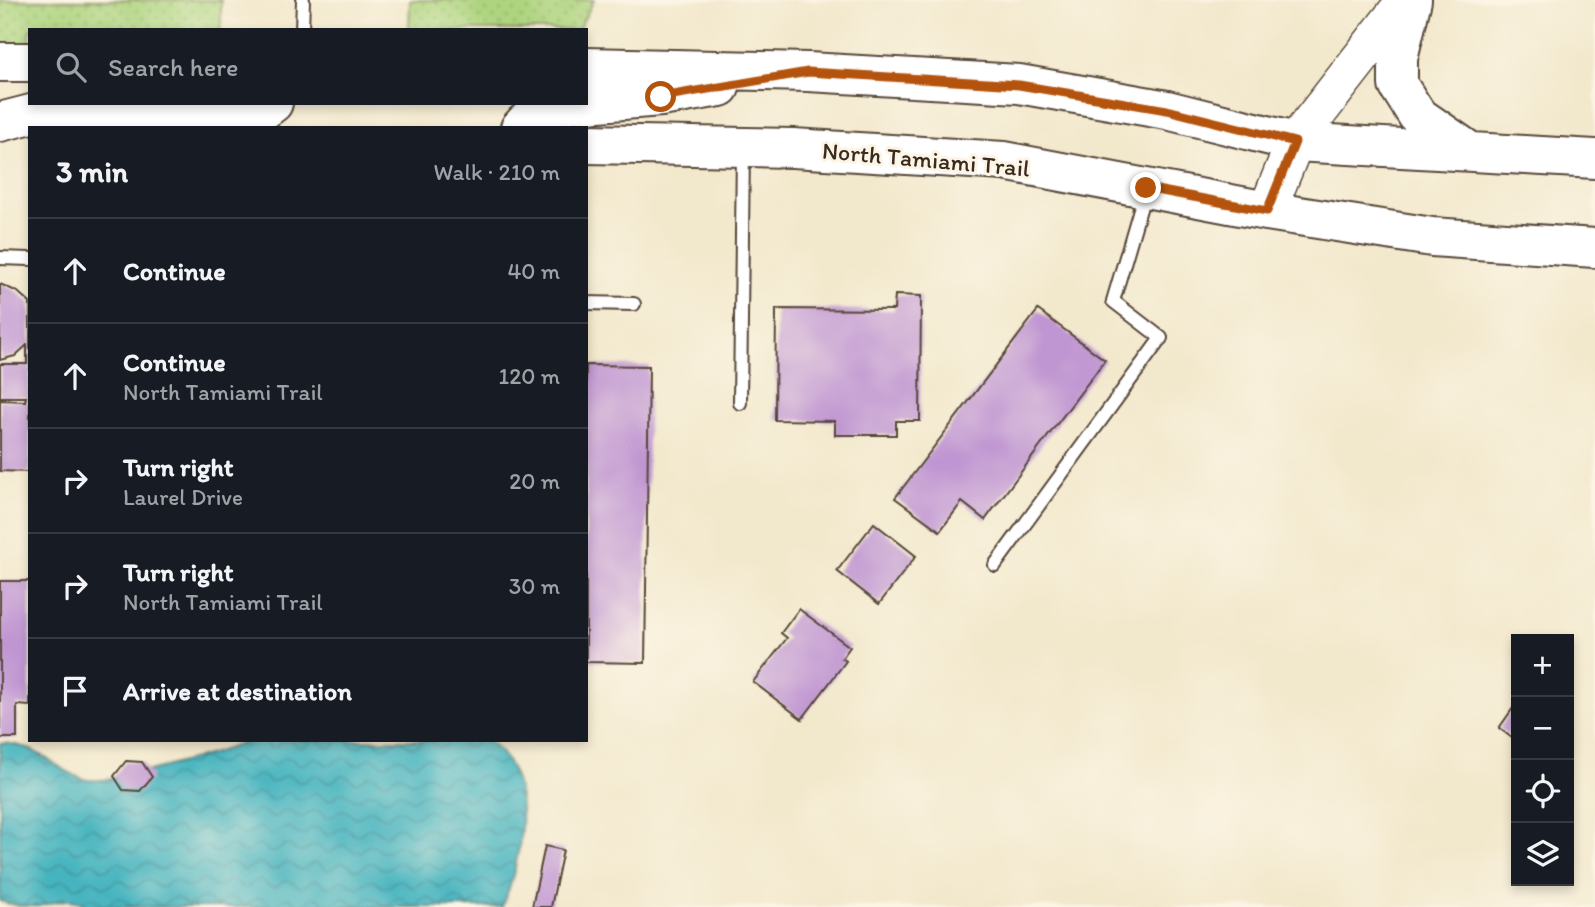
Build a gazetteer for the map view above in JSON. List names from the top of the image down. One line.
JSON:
{"streets":{"main road":["North Tamiami Trail"]},"page":{"search":"Search here","heading":["3 min","Walk · 210 m"],"list":[["Continue","40 m"],["Continue","North Tamiami Trail","120 m"],["Turn right","Laurel Drive","20 m"],["Turn right","North Tamiami Trail","30 m"],"Arrive at destination"],"map_buttons":["+","−"]}}
